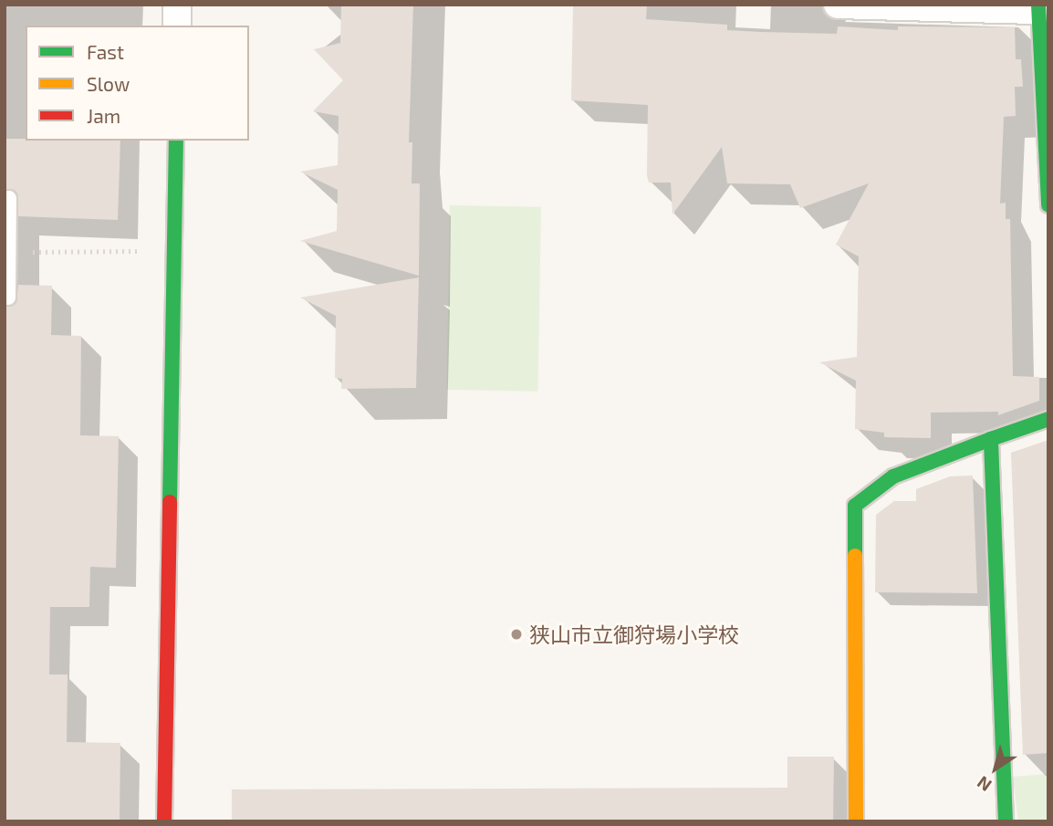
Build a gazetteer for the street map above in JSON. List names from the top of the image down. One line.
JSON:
{"places":["狭山市立御狩場小学校"],"legend":["Fast","Slow","Jam"],"north":"bottom left"}
